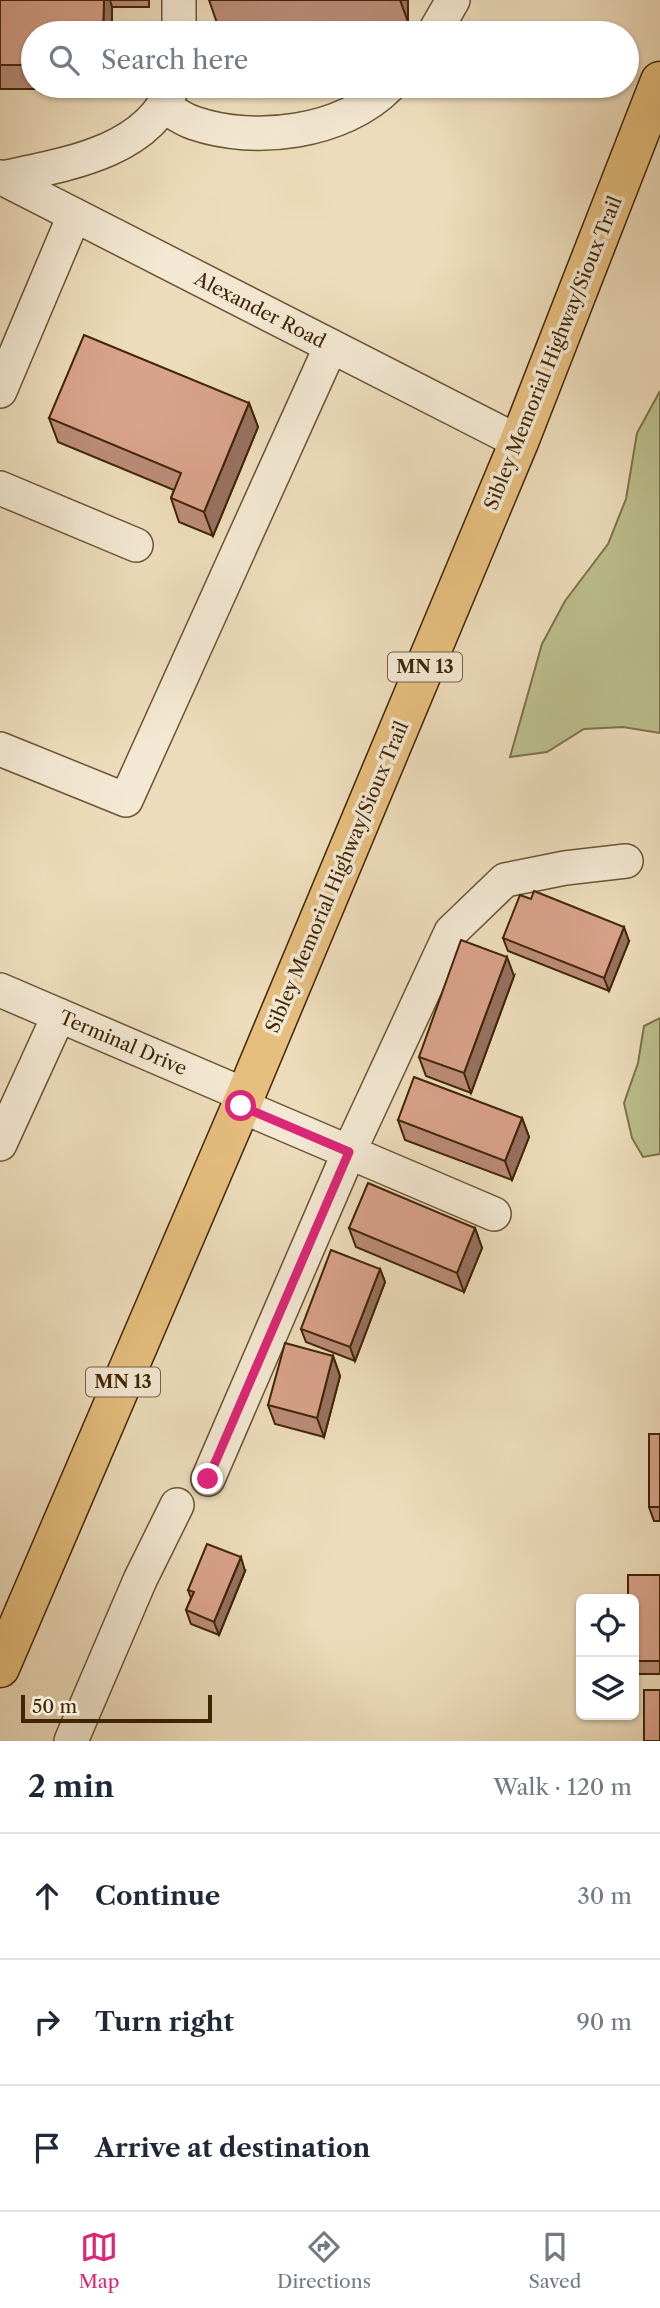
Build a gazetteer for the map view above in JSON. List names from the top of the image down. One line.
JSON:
{"streets":{"highway":["Sibley Memorial Highway/Sioux Trail","MN 13"],"street":["Alexander Road","Terminal Drive"]},"crossings":[["Alexander Road","Sibley Memorial Highway/Sioux Trail"],["Sibley Memorial Highway/Sioux Trail","Terminal Drive"]],"scale_bar":"50 m","page":{"search":"Search here","scale":"50 m","heading":["2 min","Walk · 120 m"],"list":[["Continue","30 m"],["Turn right","90 m"],"Arrive at destination"],"nav":["Map","Directions","Saved"]}}
